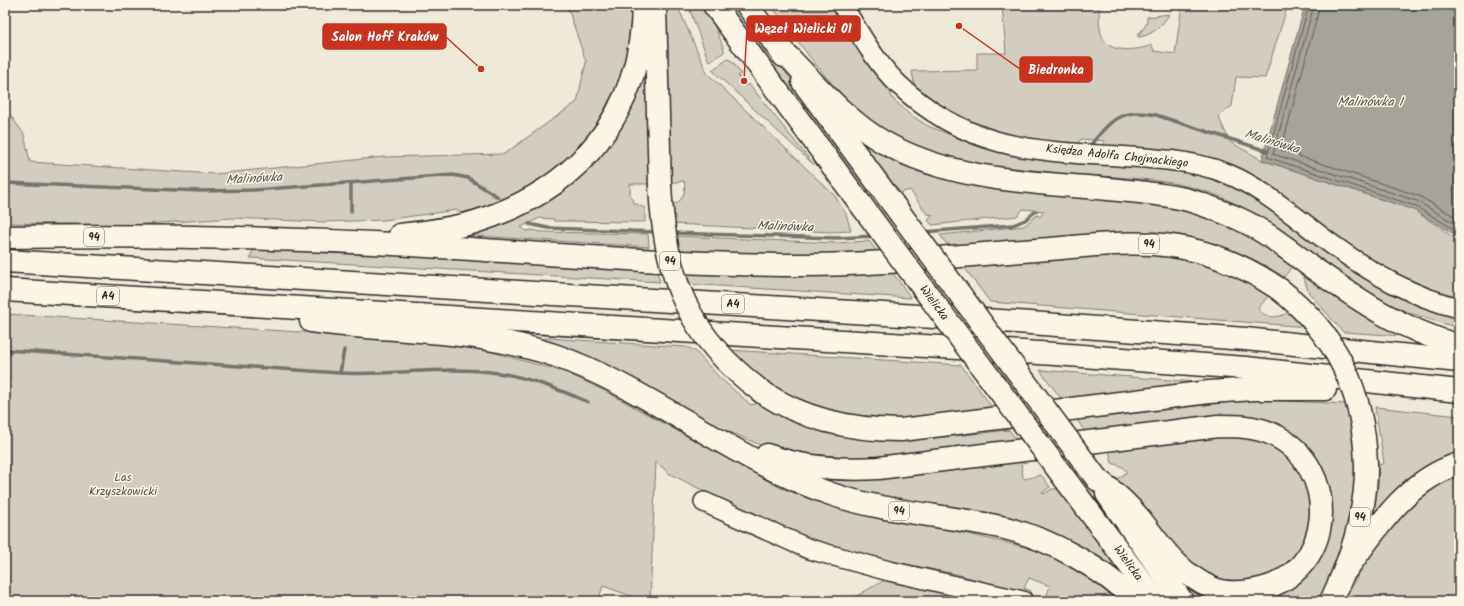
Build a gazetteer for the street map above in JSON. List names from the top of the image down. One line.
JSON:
{"streets":{"main road":["94","A4","Wielicka"],"street":["Księdza Adolfa Chojnackiego"]},"crossings":[["94","A4"]],"water":["Malinówka 1","Malinówka"],"parks":["Las Krzyszkowicki"],"places":["Biedronka","Salon Hoff Kraków","Węzeł Wielicki 01"]}
